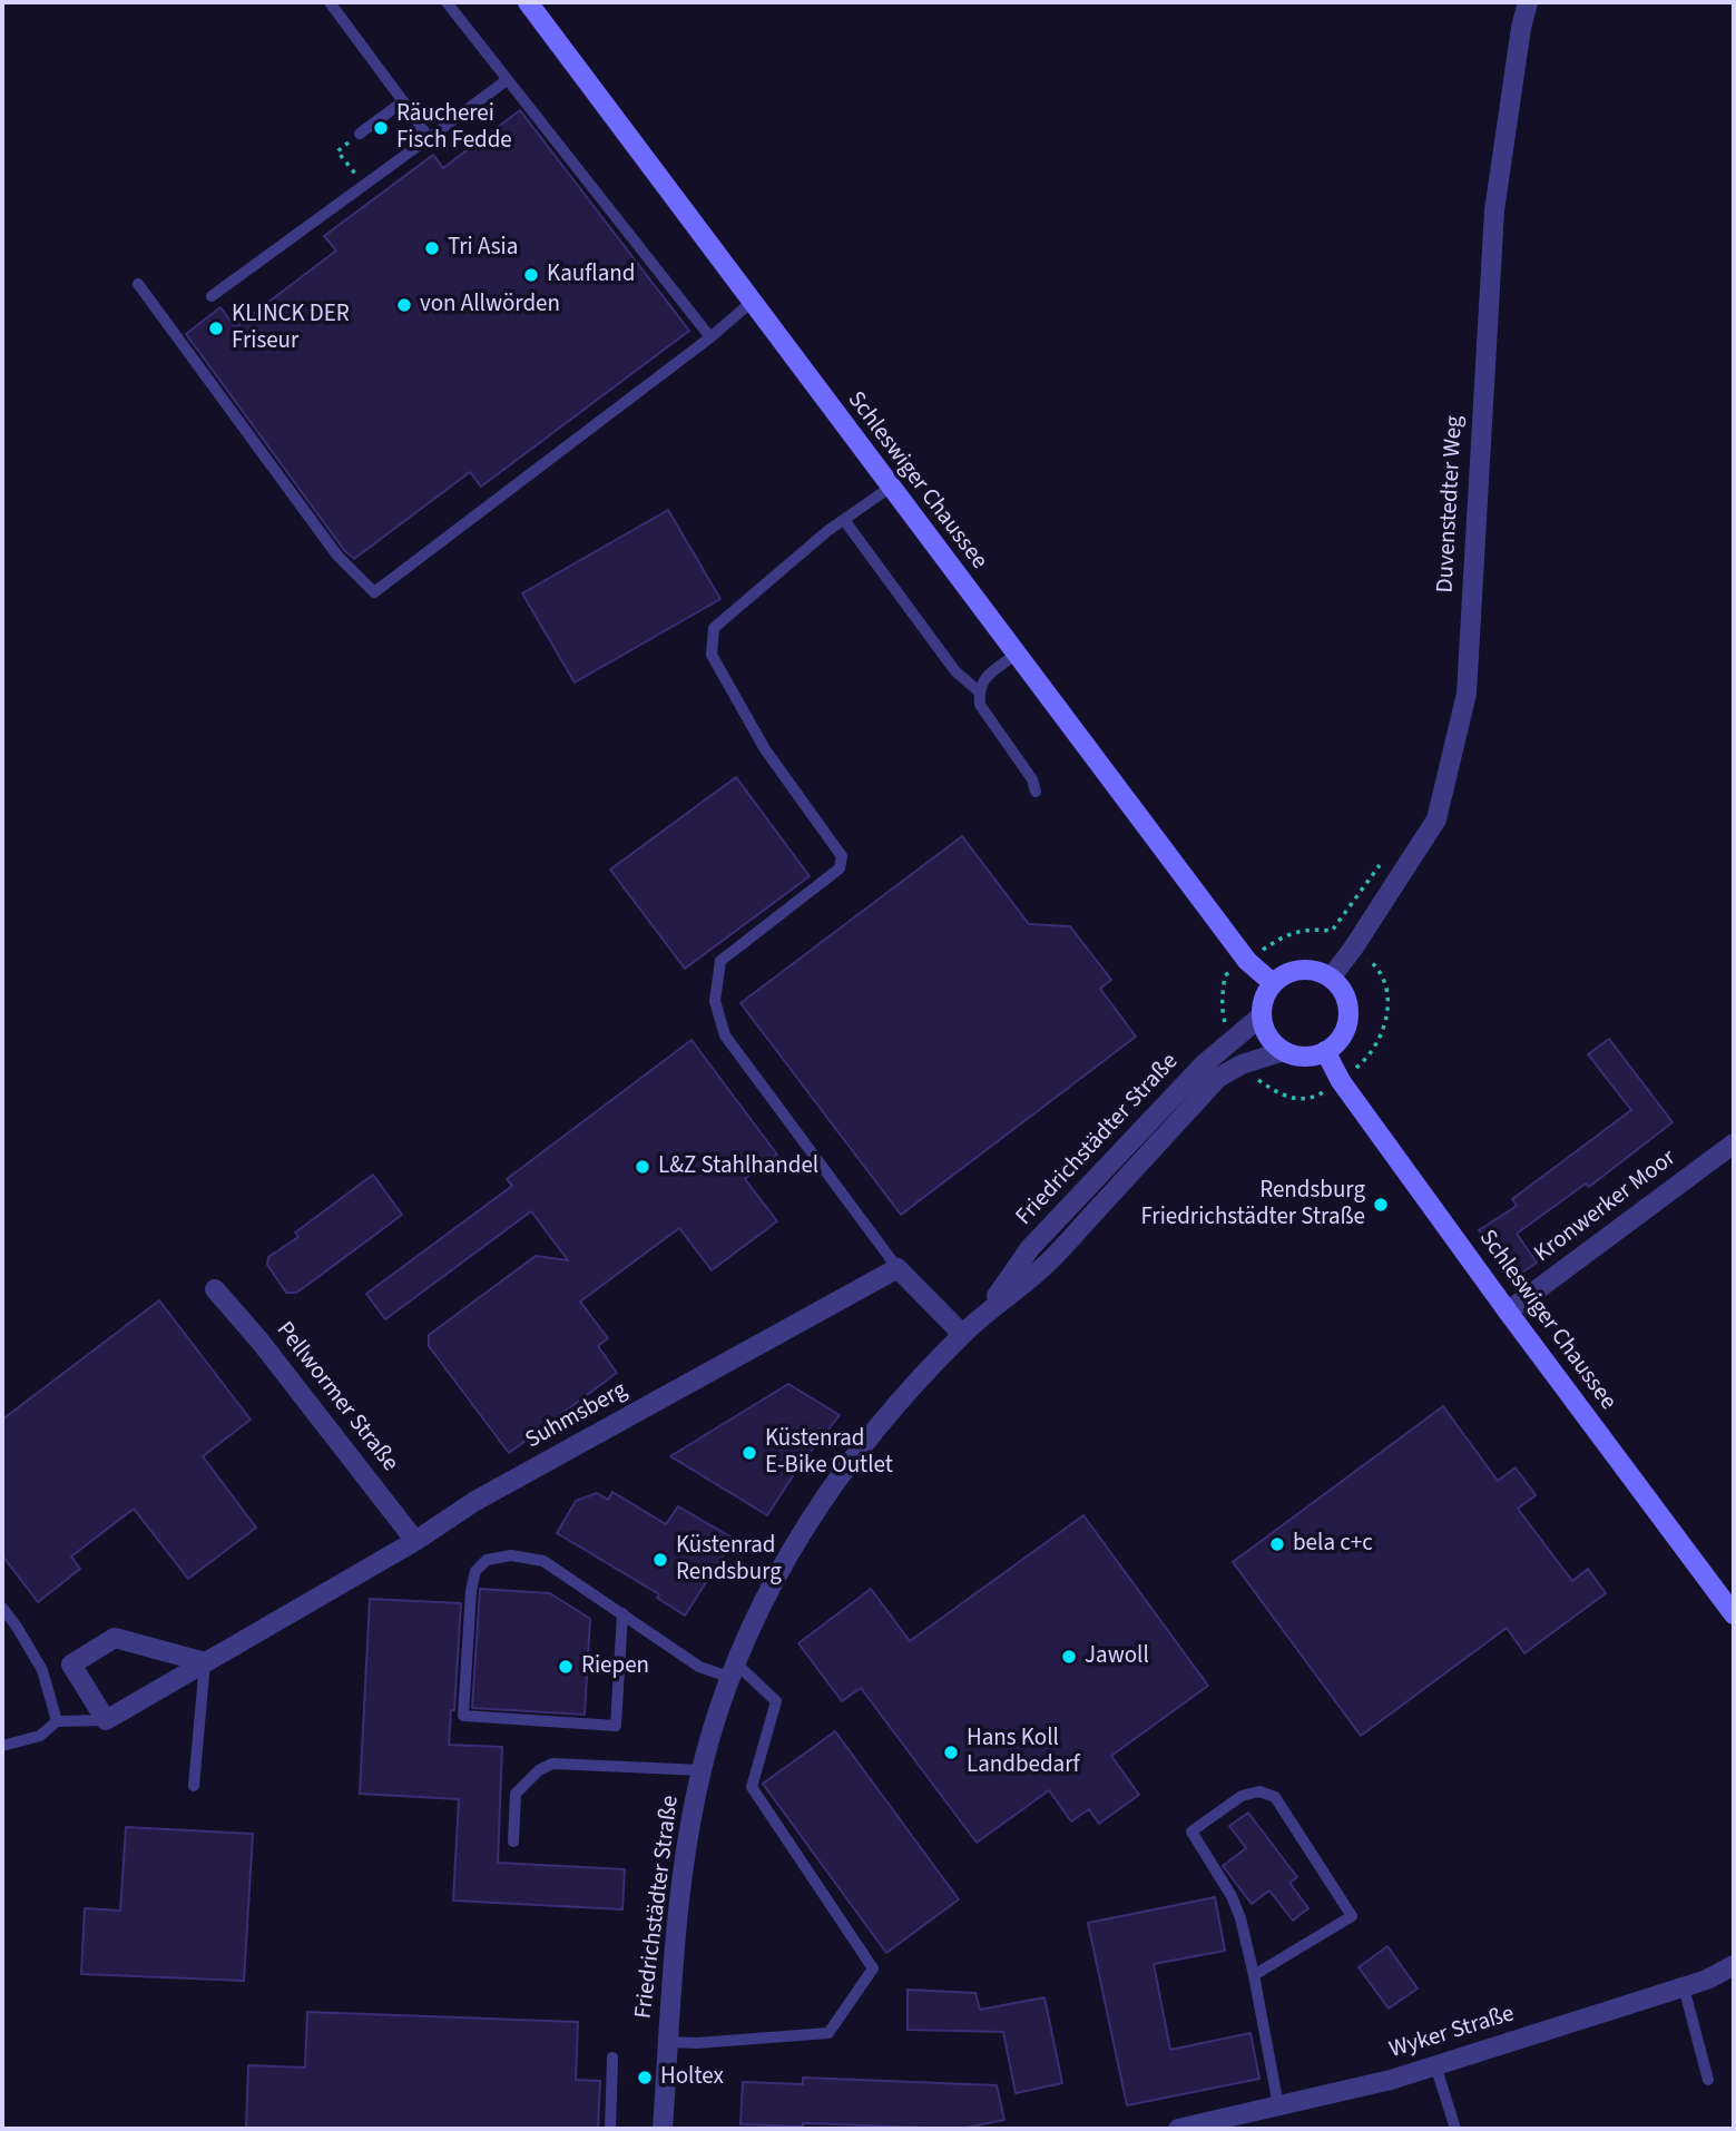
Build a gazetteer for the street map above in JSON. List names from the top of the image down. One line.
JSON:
{"streets":{"main road":["Schleswiger Chaussee"],"street":["Duvenstedter Weg","Friedrichstädter Straße","Kronwerker Moor","Pellwormer Straße","Suhmsberg","Wyker Straße"]},"crossings":[["Schleswiger Chaussee","Duvenstedter Weg"],["Schleswiger Chaussee","Friedrichstädter Straße"],["Schleswiger Chaussee","Kronwerker Moor"],["Duvenstedter Weg","Friedrichstädter Straße"],["Pellwormer Straße","Suhmsberg"]],"places":["Räucherei Fisch Fedde","Tri Asia","Kaufland","von Allwörden","KLINCK DER Friseur","L&Z Stahlhandel","Rendsburg Friedrichstädter Straße","Küstenrad E-Bike Outlet","bela c+c","Küstenrad Rendsburg","Jawoll","Riepen","Hans Koll Landbedarf","Holtex"]}
